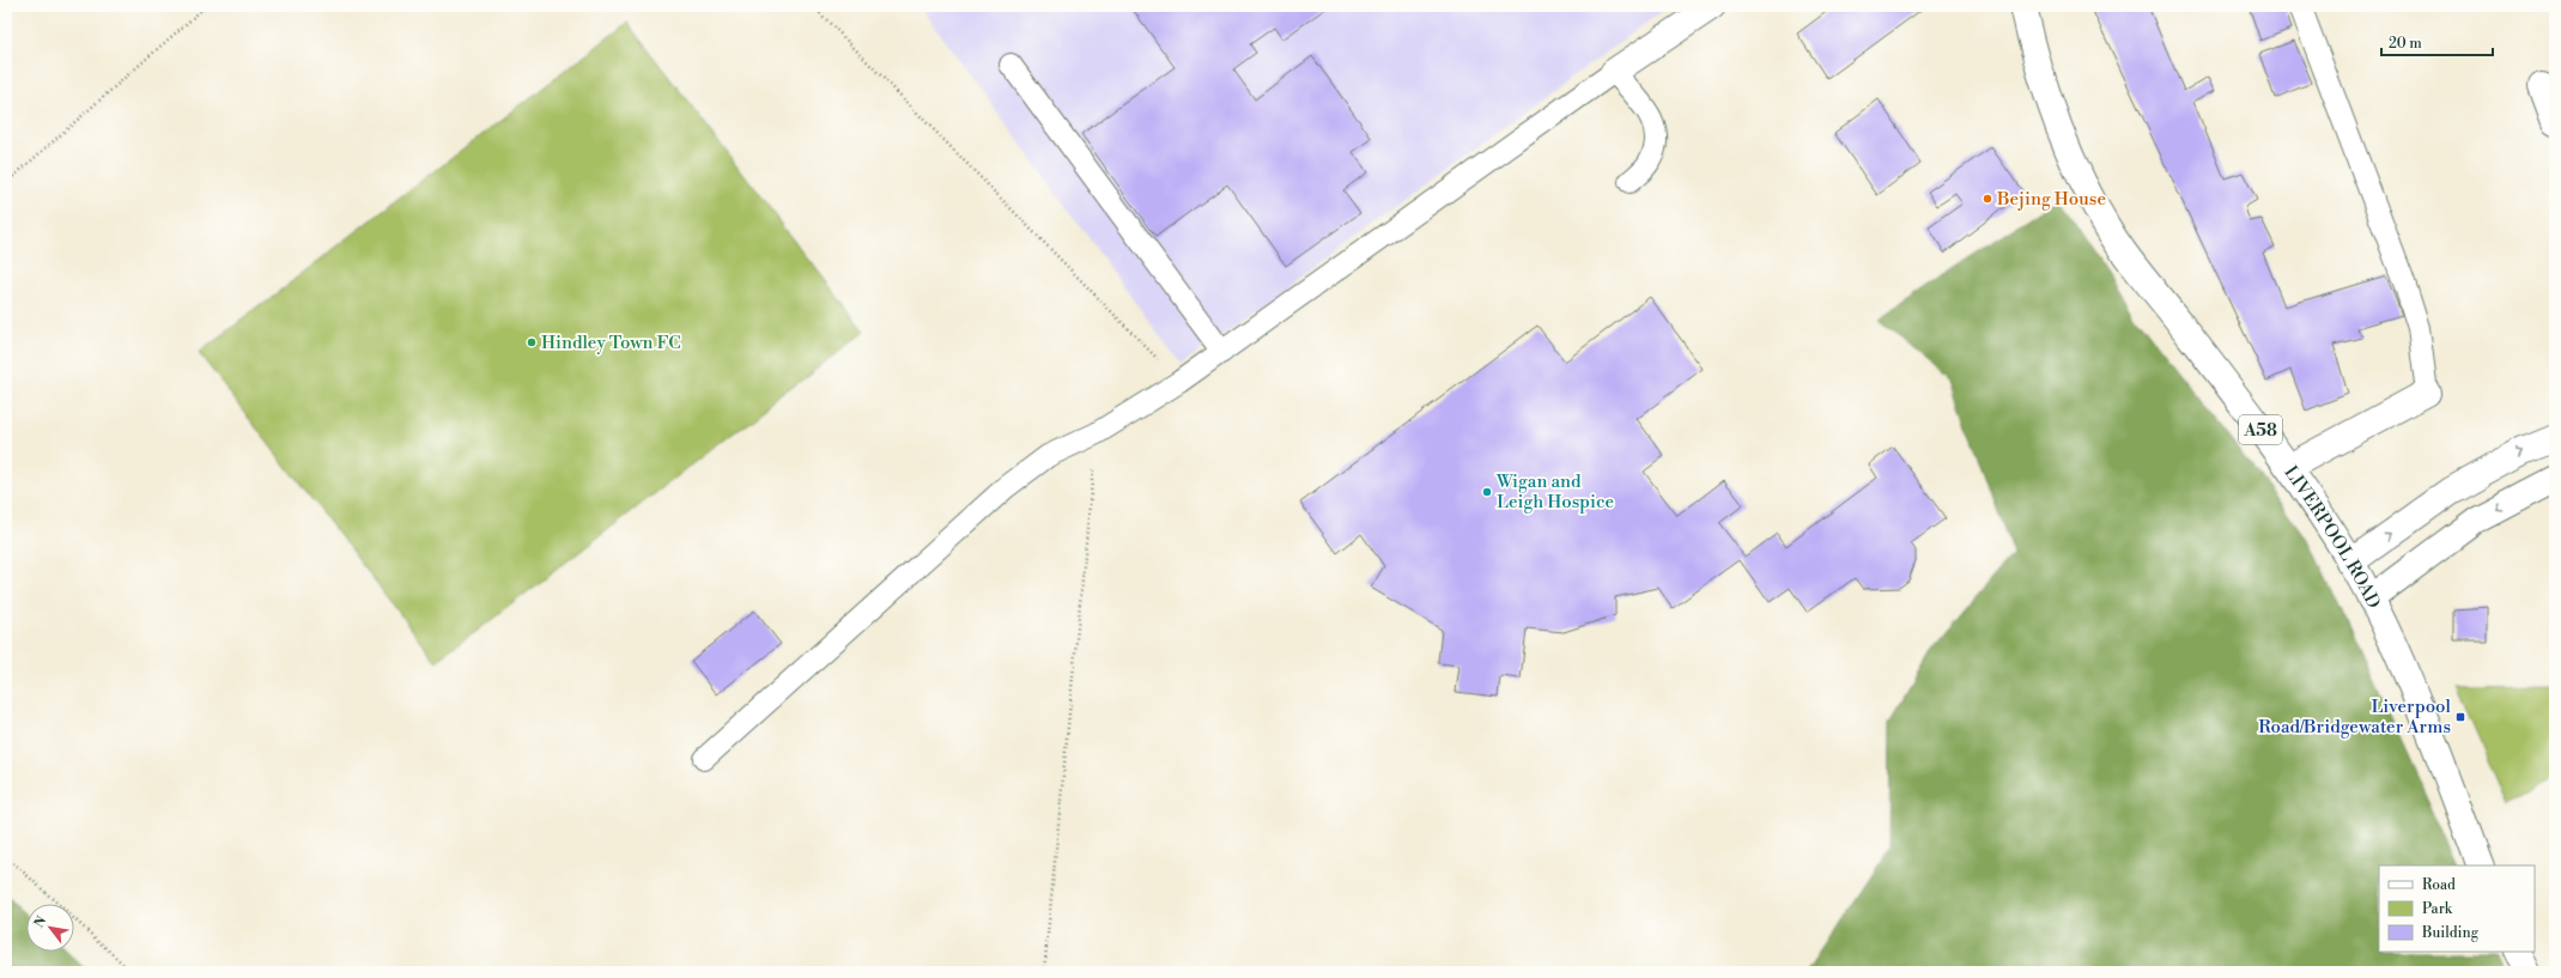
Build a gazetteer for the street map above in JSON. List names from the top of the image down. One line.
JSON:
{"streets":{"main road":["A58","LIVERPOOL ROAD"]},"places":{"other":["Bejing House","Hindley Town FC","Wigan and Leigh Hospice"],"transit":["Liverpool Road/Bridgewater Arms"]},"legend":["Road","Park","Building"],"scale_bar":"20 m","north":"top left"}
